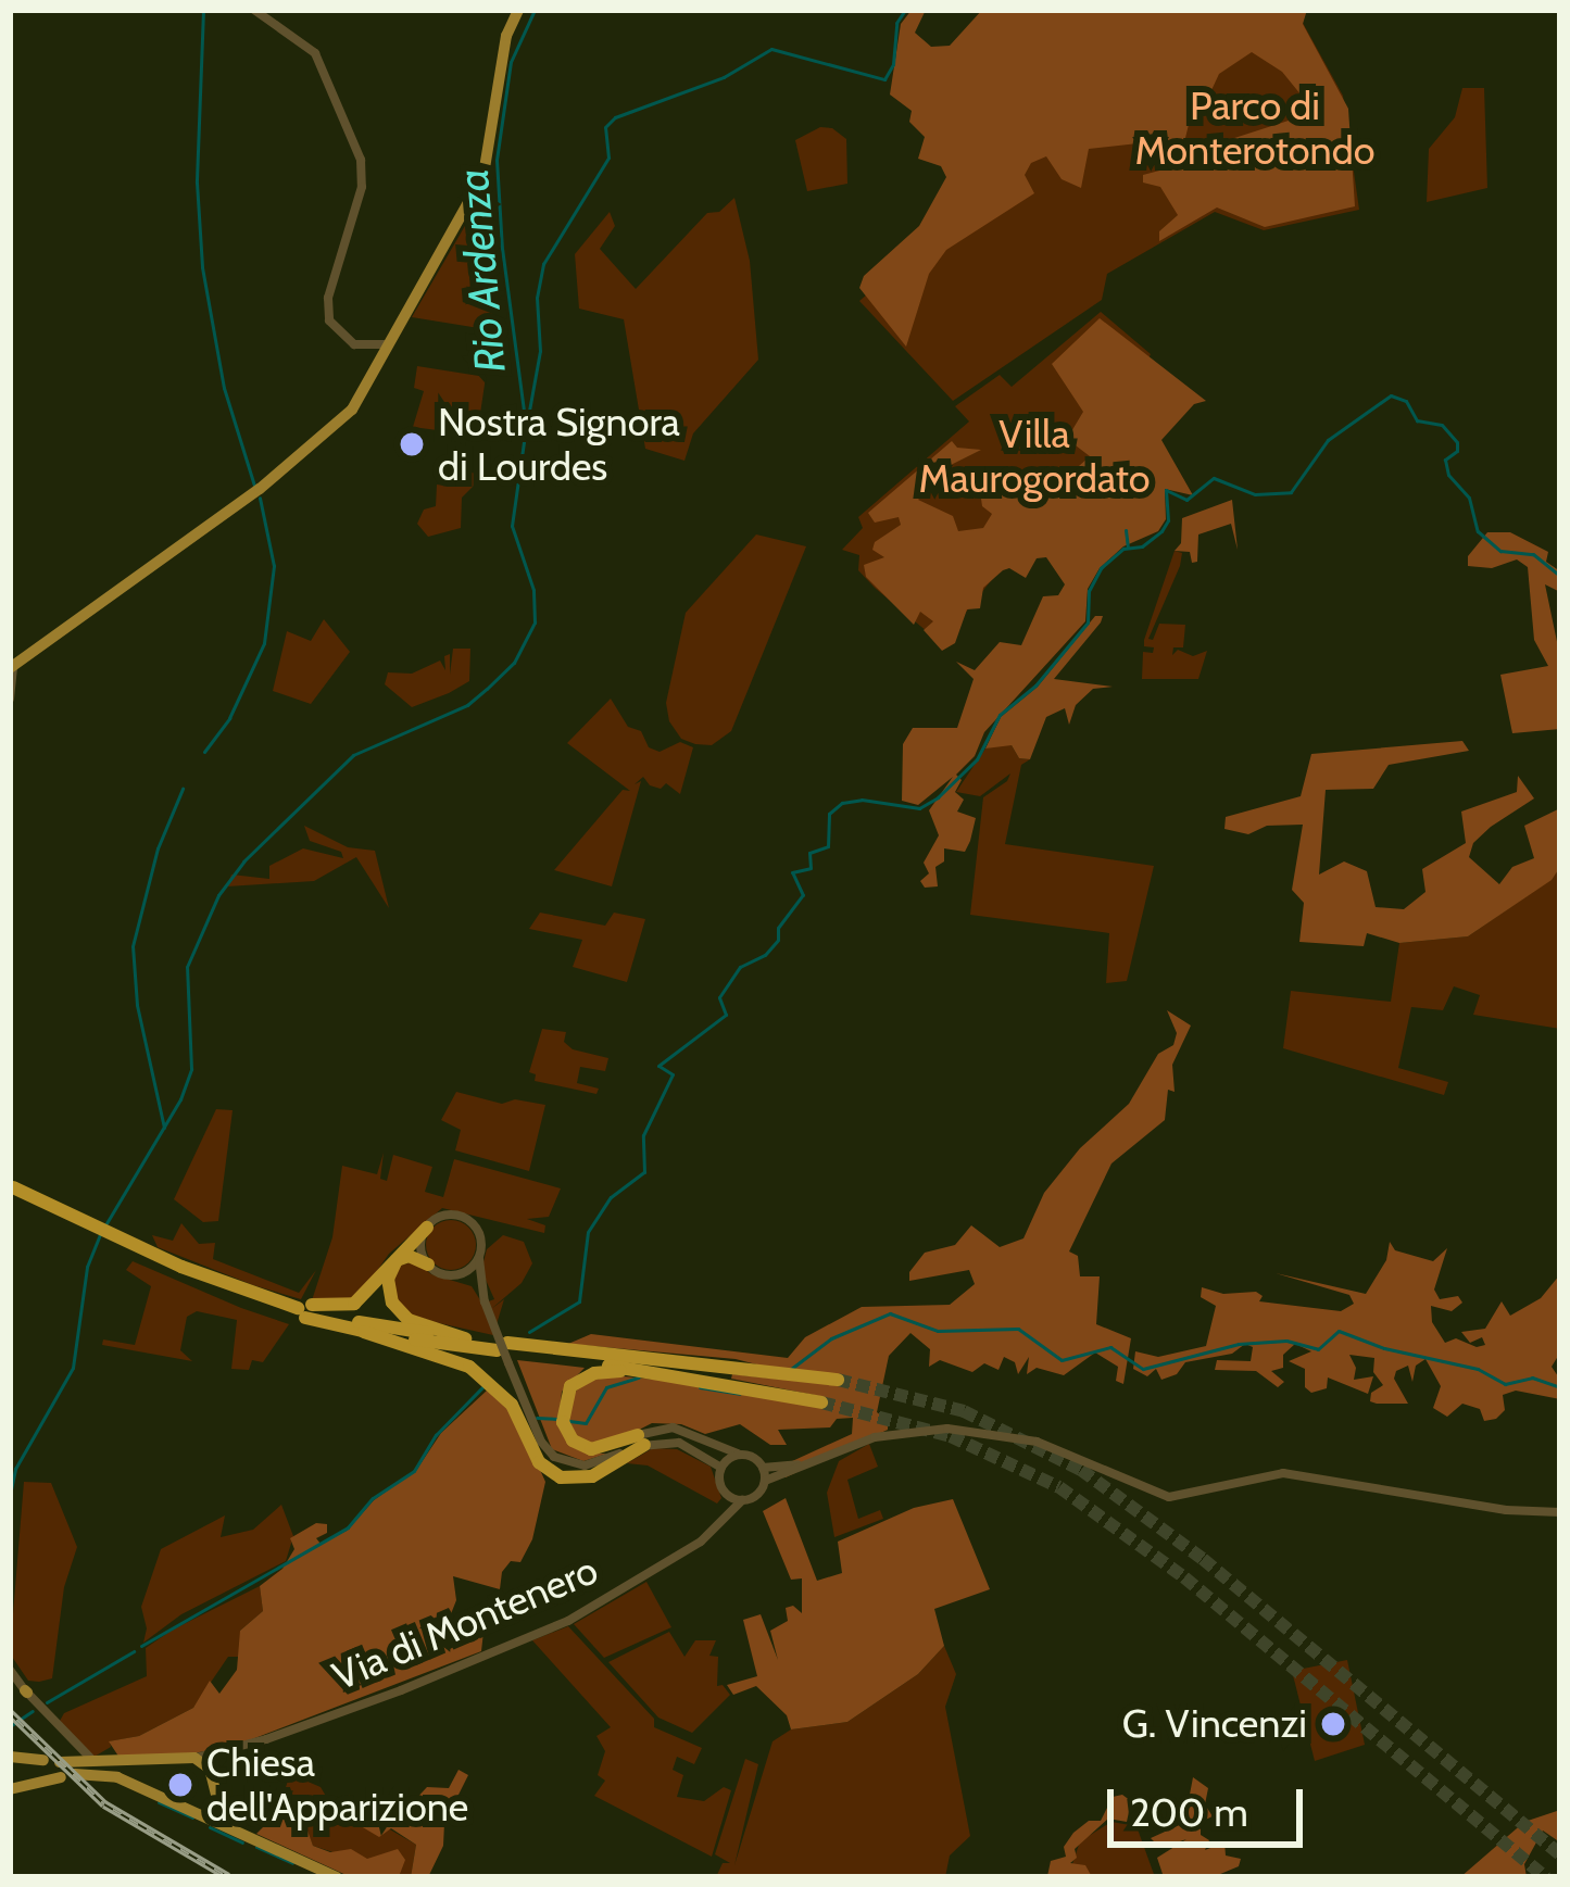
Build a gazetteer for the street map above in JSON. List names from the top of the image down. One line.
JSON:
{"streets":{"main road":["Via di Montenero"]},"water":["Rio Ardenza"],"parks":["Parco di Monterotondo","Villa Maurogordato"],"places":["Nostra Signora di Lourdes","G. Vincenzi","Chiesa dell'Apparizione"],"scale_bar":"200 m"}
